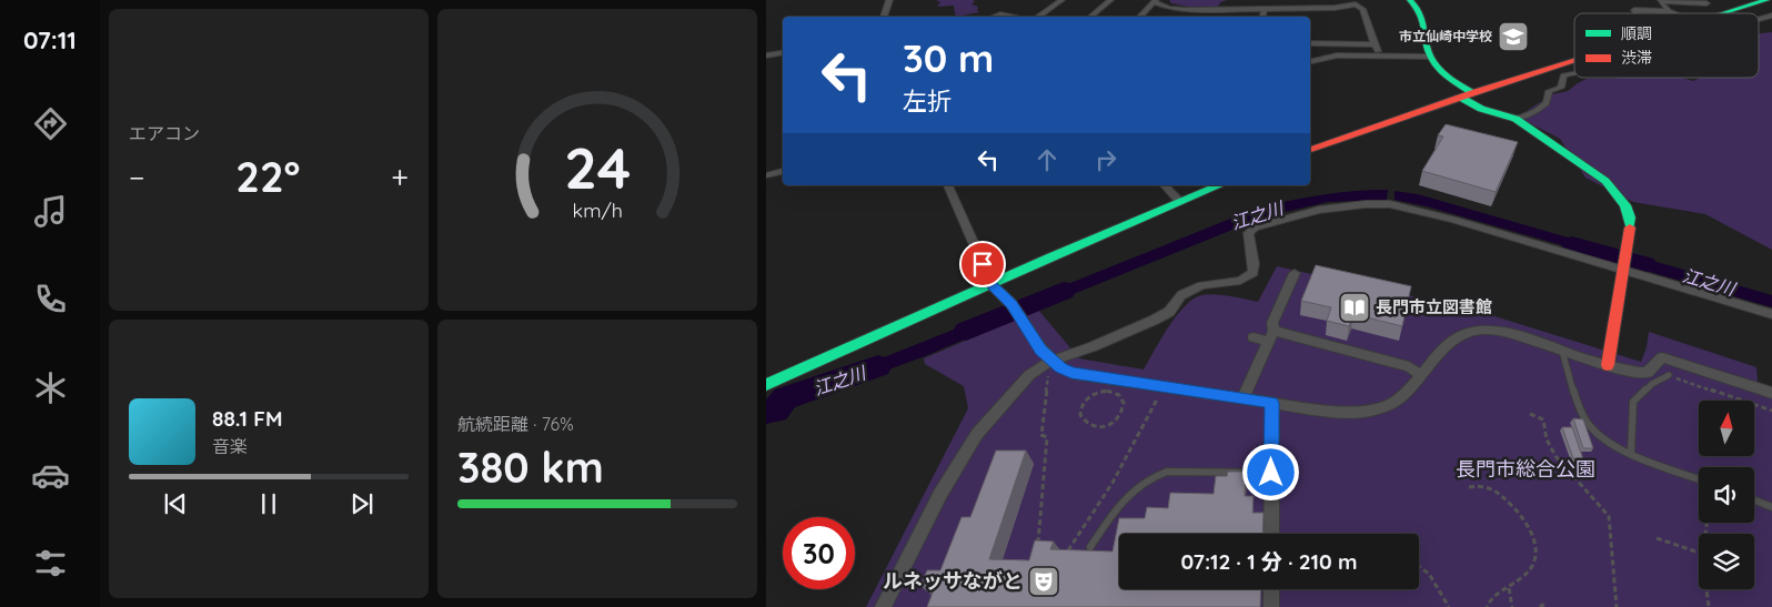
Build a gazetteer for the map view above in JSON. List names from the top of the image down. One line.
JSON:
{"water":["江之川"],"parks":["長門市総合公園"],"places":{"school or university":["市立仙崎中学校"],"library":["長門市立図書館"],"theatre":["ルネッサながと"]},"legend":["順調","渋滞"],"north":"top","page":{"tabs":"07:11","tile":["エアコン",["航続距離 · 76%","380 km"]],"turn":["30 m","左折"],"heat":["−","22°","+"],"song":["88.1 FM","音楽"],"limit":"30","trip":"07:12 · 1 分 · 210 m","gauge":["24","km/h"]}}
